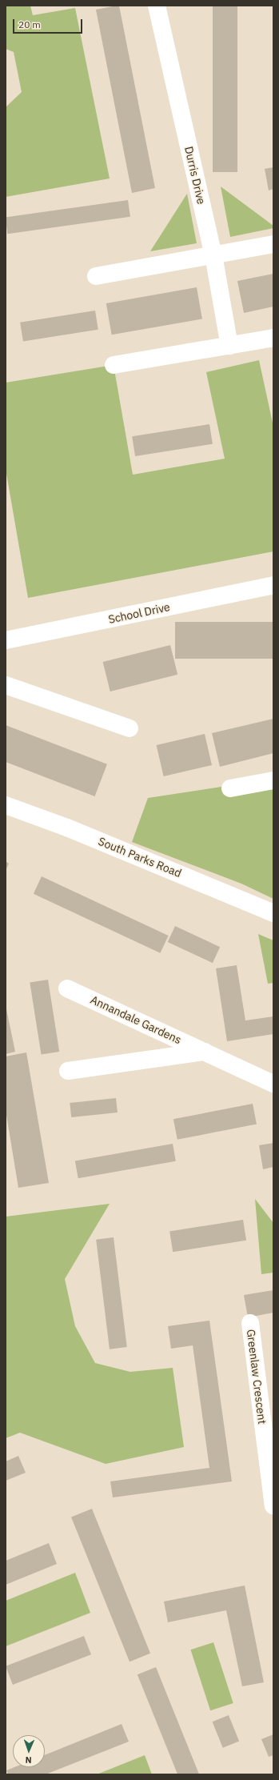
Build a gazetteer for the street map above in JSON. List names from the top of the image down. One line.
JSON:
{"streets":{"street":["Durris Drive","School Drive","South Parks Road","Annandale Gardens","Greenlaw Crescent"]},"scale_bar":"20 m","north":"bottom"}
